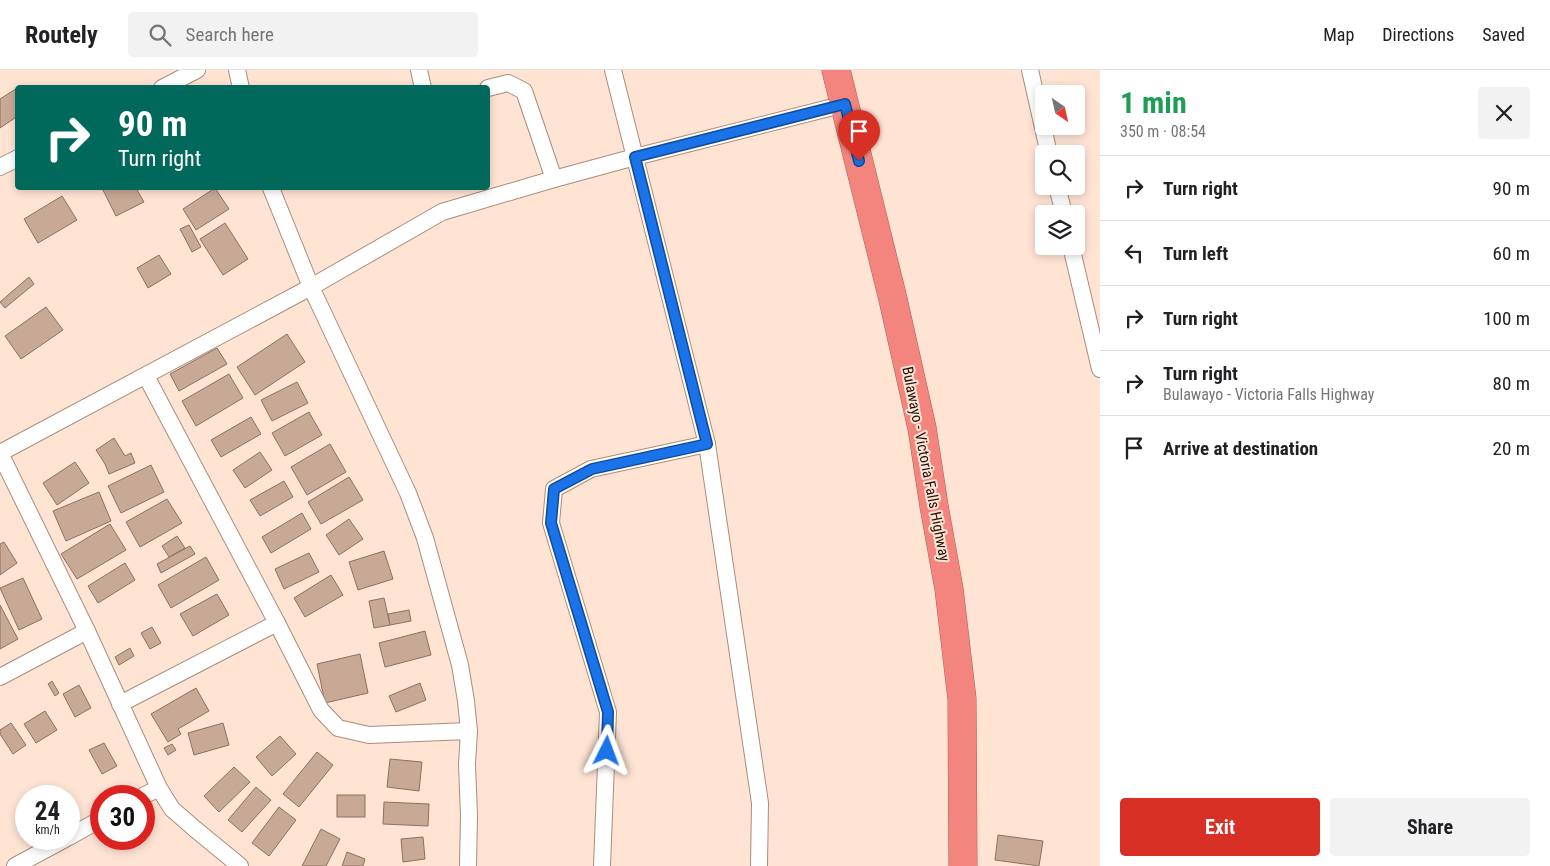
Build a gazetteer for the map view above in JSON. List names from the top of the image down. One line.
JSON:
{"streets":{"highway":["Bulawayo - Victoria Falls Highway"]},"north":"bottom right","page":{"header":"Routely","search":"Search here","nav":["Map","Directions","Saved"],"heading":["1 min","350 m · 08:54"],"turn":["90 m","Turn right"],"list":[{"name":"Turn right","value":"90 m"},{"name":"Turn left","value":"60 m"},{"name":"Turn right","value":"100 m"},{"name":"Turn right","note":"Bulawayo - Victoria Falls Highway","value":"80 m"},{"name":"Arrive at destination","value":"20 m"}],"speed":"24 km/h","limit":"30","buttons":["Exit","Share"]}}
